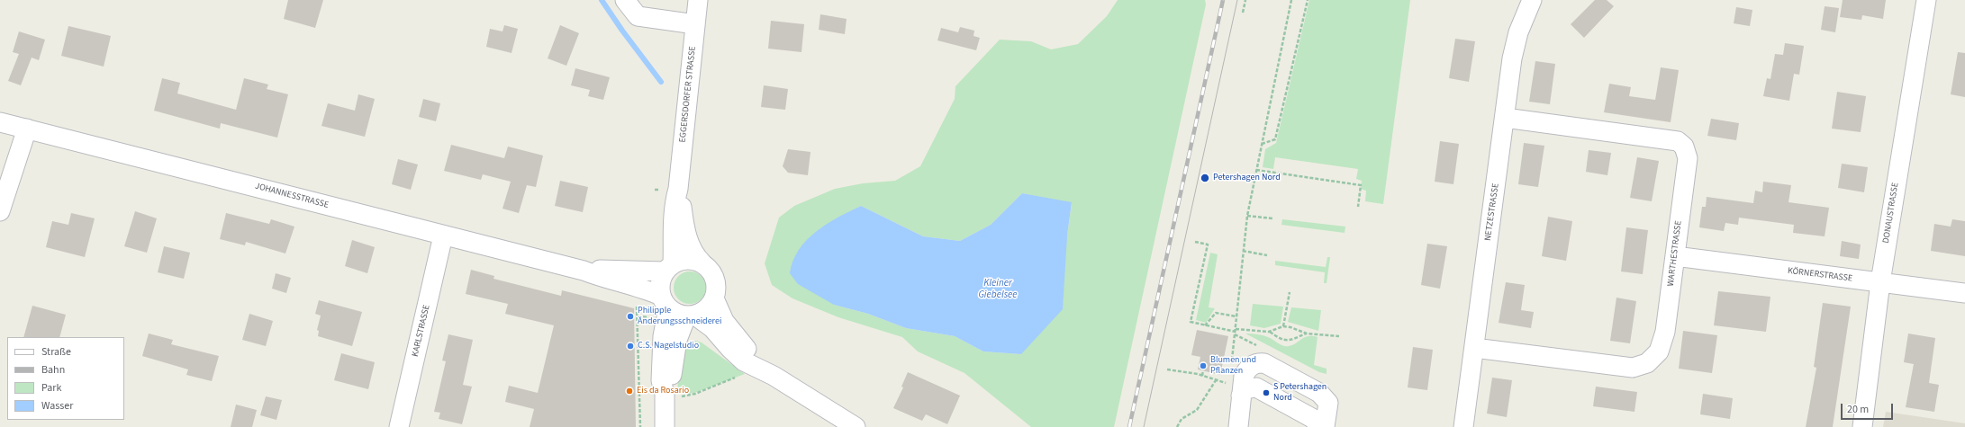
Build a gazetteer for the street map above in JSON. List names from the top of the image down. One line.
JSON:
{"streets":{"street":["EGGERSDORFER STRASSE","JOHANNESSTRASSE","NETZESTRASSE","DONAUSTRASSE","WARTHESTRASSE","KÖRNERSTRASSE","KARLSTRASSE"]},"crossings":[["EGGERSDORFER STRASSE","JOHANNESSTRASSE"],["JOHANNESSTRASSE","KARLSTRASSE"],["NETZESTRASSE","WARTHESTRASSE"],["DONAUSTRASSE","KÖRNERSTRASSE"],["WARTHESTRASSE","KÖRNERSTRASSE"]],"water":["Kleiner Giebelsee"],"places":["Petershagen Nord","Philipple Änderungsschneiderei","C.S. Nagelstudio","Blumen und Pflanzen","Eis da Rosario","S Petershagen Nord"],"legend":["Straße","Bahn","Park","Wasser"],"scale_bar":"20 m"}
